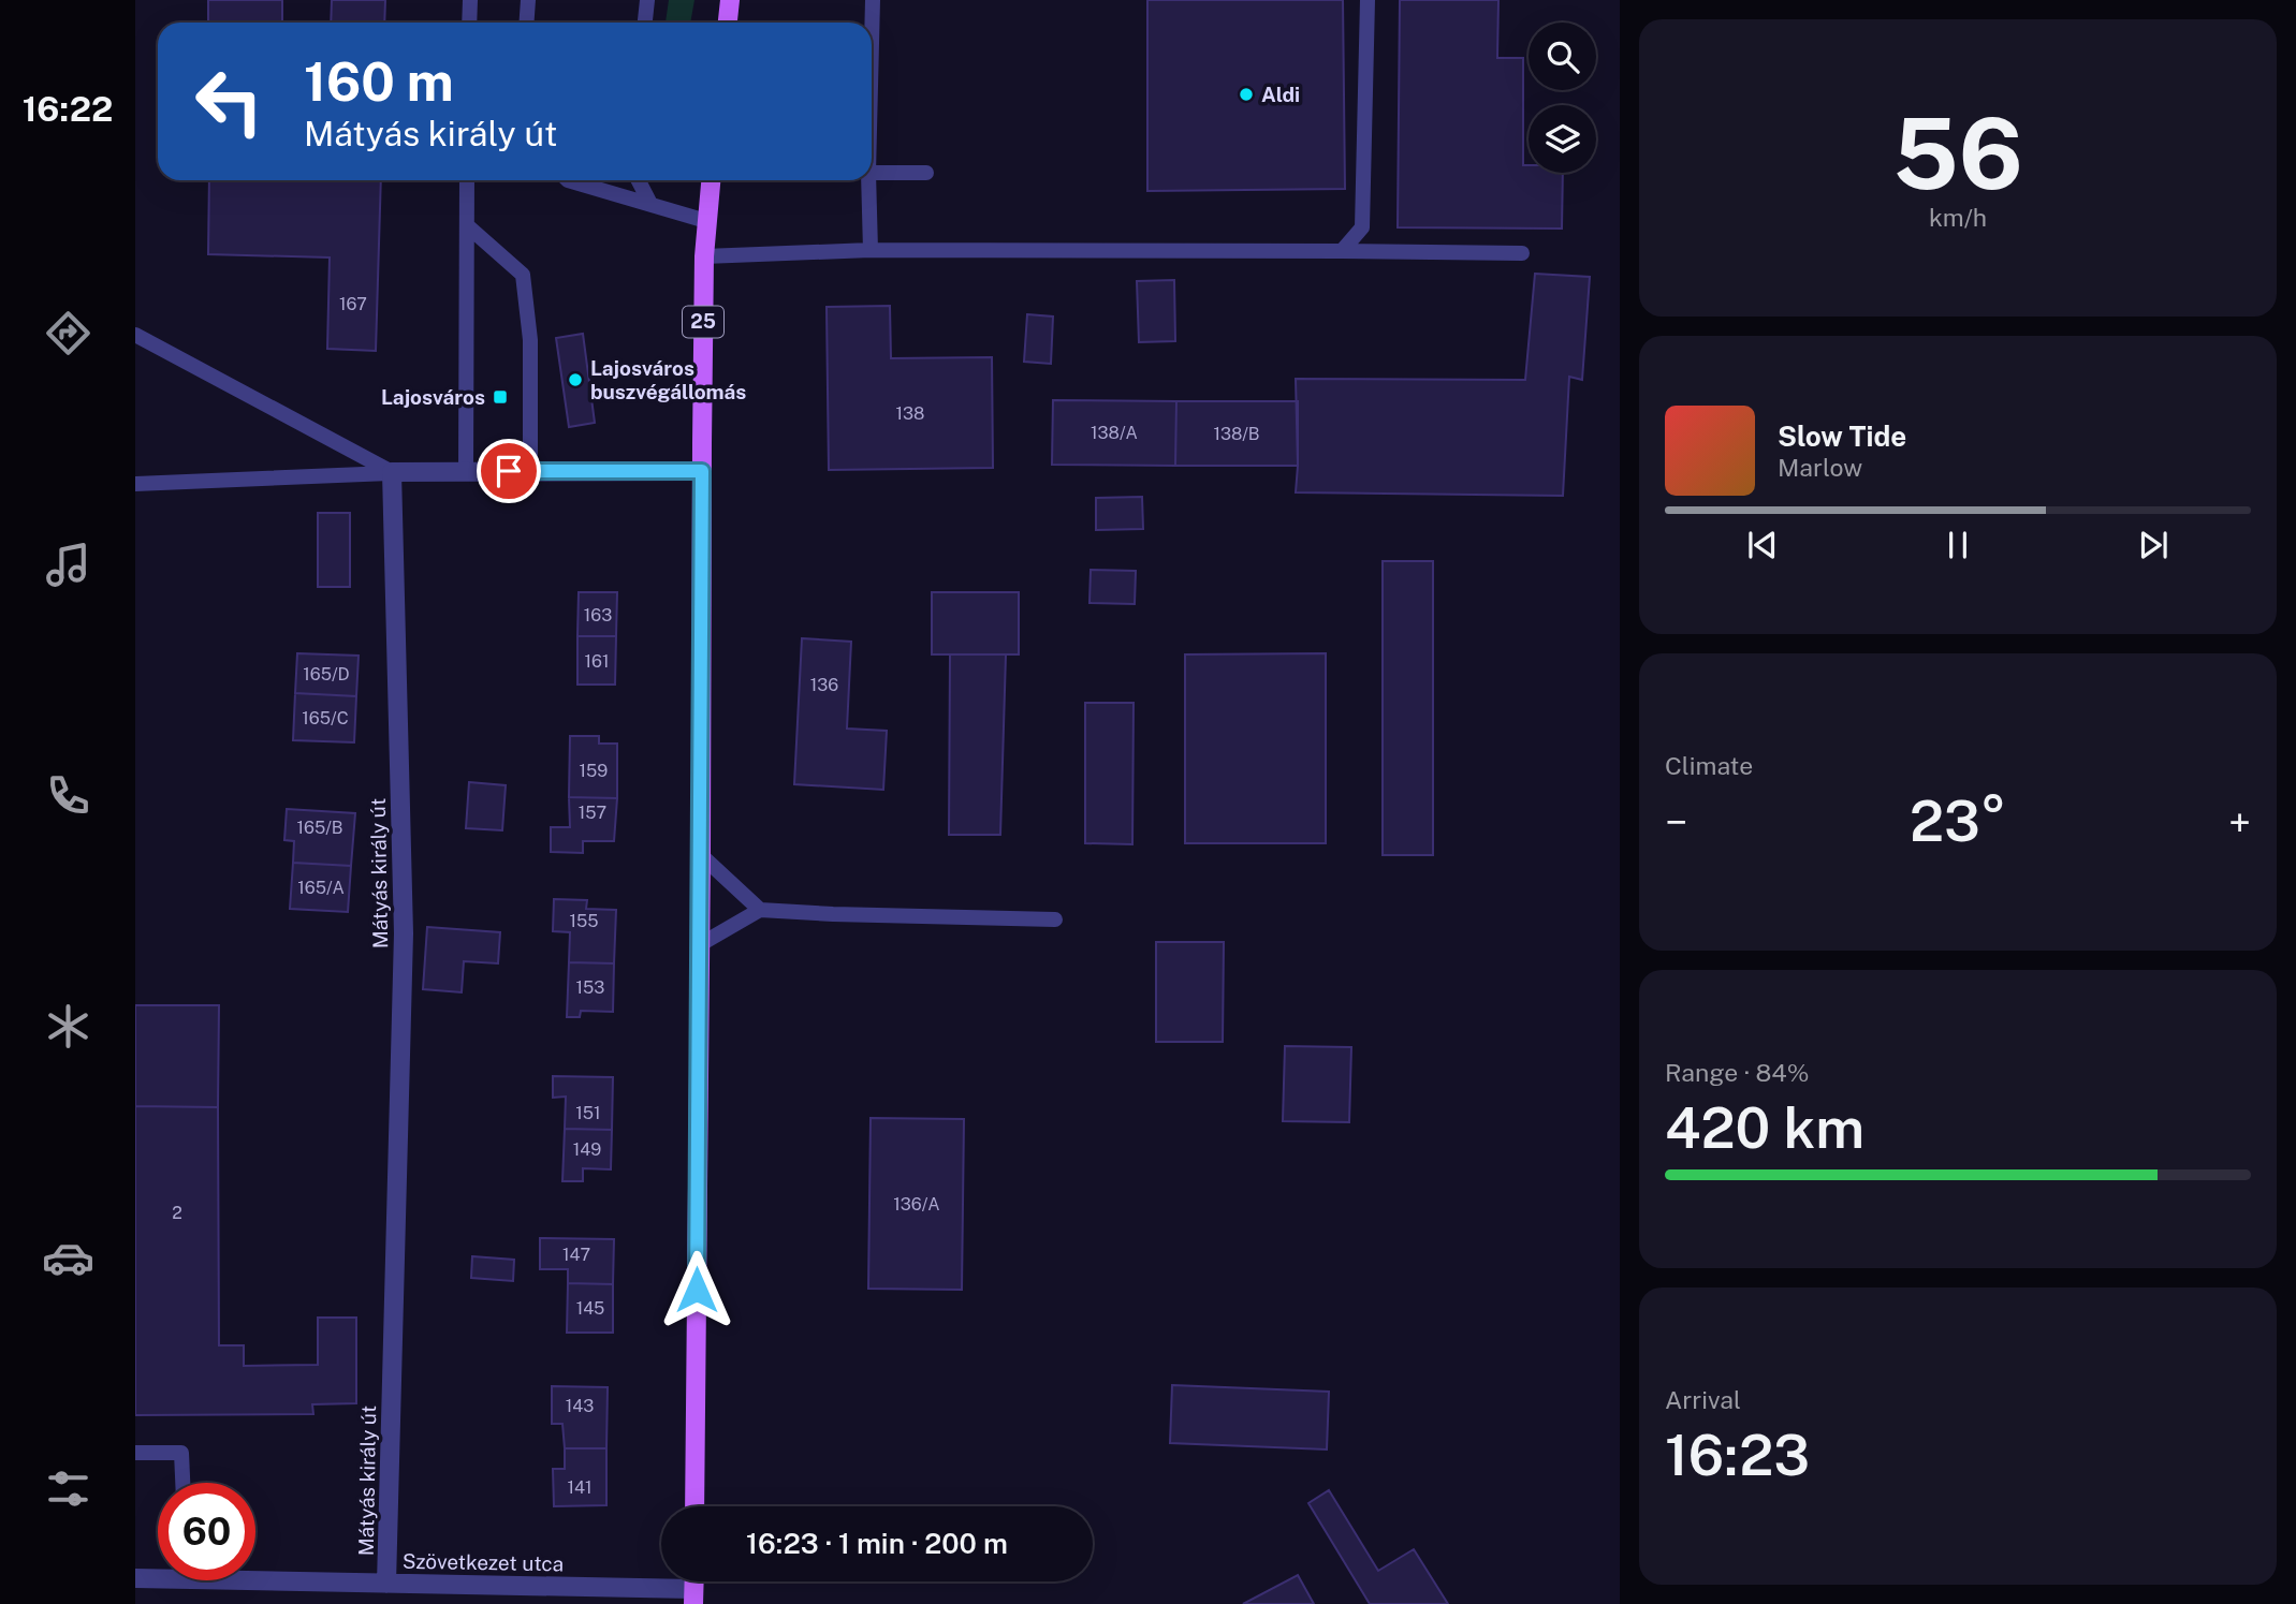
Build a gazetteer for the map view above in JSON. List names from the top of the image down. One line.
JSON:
{"streets":{"main road":["25"],"street":["Mátyás király út","Szövetkezet utca"]},"crossings":[["Mátyás király út","Szövetkezet utca"]],"places":{"other":["Aldi","Lajosváros buszvégállomás"],"transit":["Lajosváros"]},"house_numbers":["167","138","138/A","138/B","163","161","165/D","136","165/C","159","157","165/B","165/A","155","153","151","149","136/A","2","147","145","143","141"],"page":{"tabs":"16:22","tile":[["56","km/h"],"Climate",["Range · 84%","420 km"],["Arrival","16:23"]],"turn":["160 m","Mátyás király út"],"song":["Slow Tide","Marlow"],"heat":["−","23°","+"],"limit":"60","trip":"16:23 · 1 min · 200 m"}}
